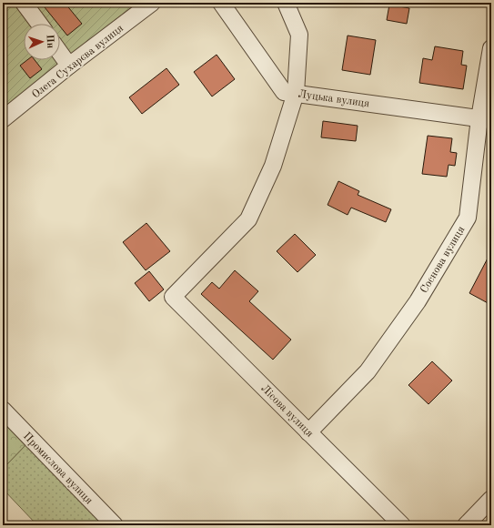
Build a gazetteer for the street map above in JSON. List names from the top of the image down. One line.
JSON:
{"streets":{"street":["Олега Сухарєва вулиця","Луцька вулиця","Соснова вулиця","Лісова вулиця","Промислова вулиця"]},"crossings":[["Луцька вулиця","Соснова вулиця"],["Луцька вулиця","Лісова вулиця"],["Соснова вулиця","Лісова вулиця"]],"north":"right"}
